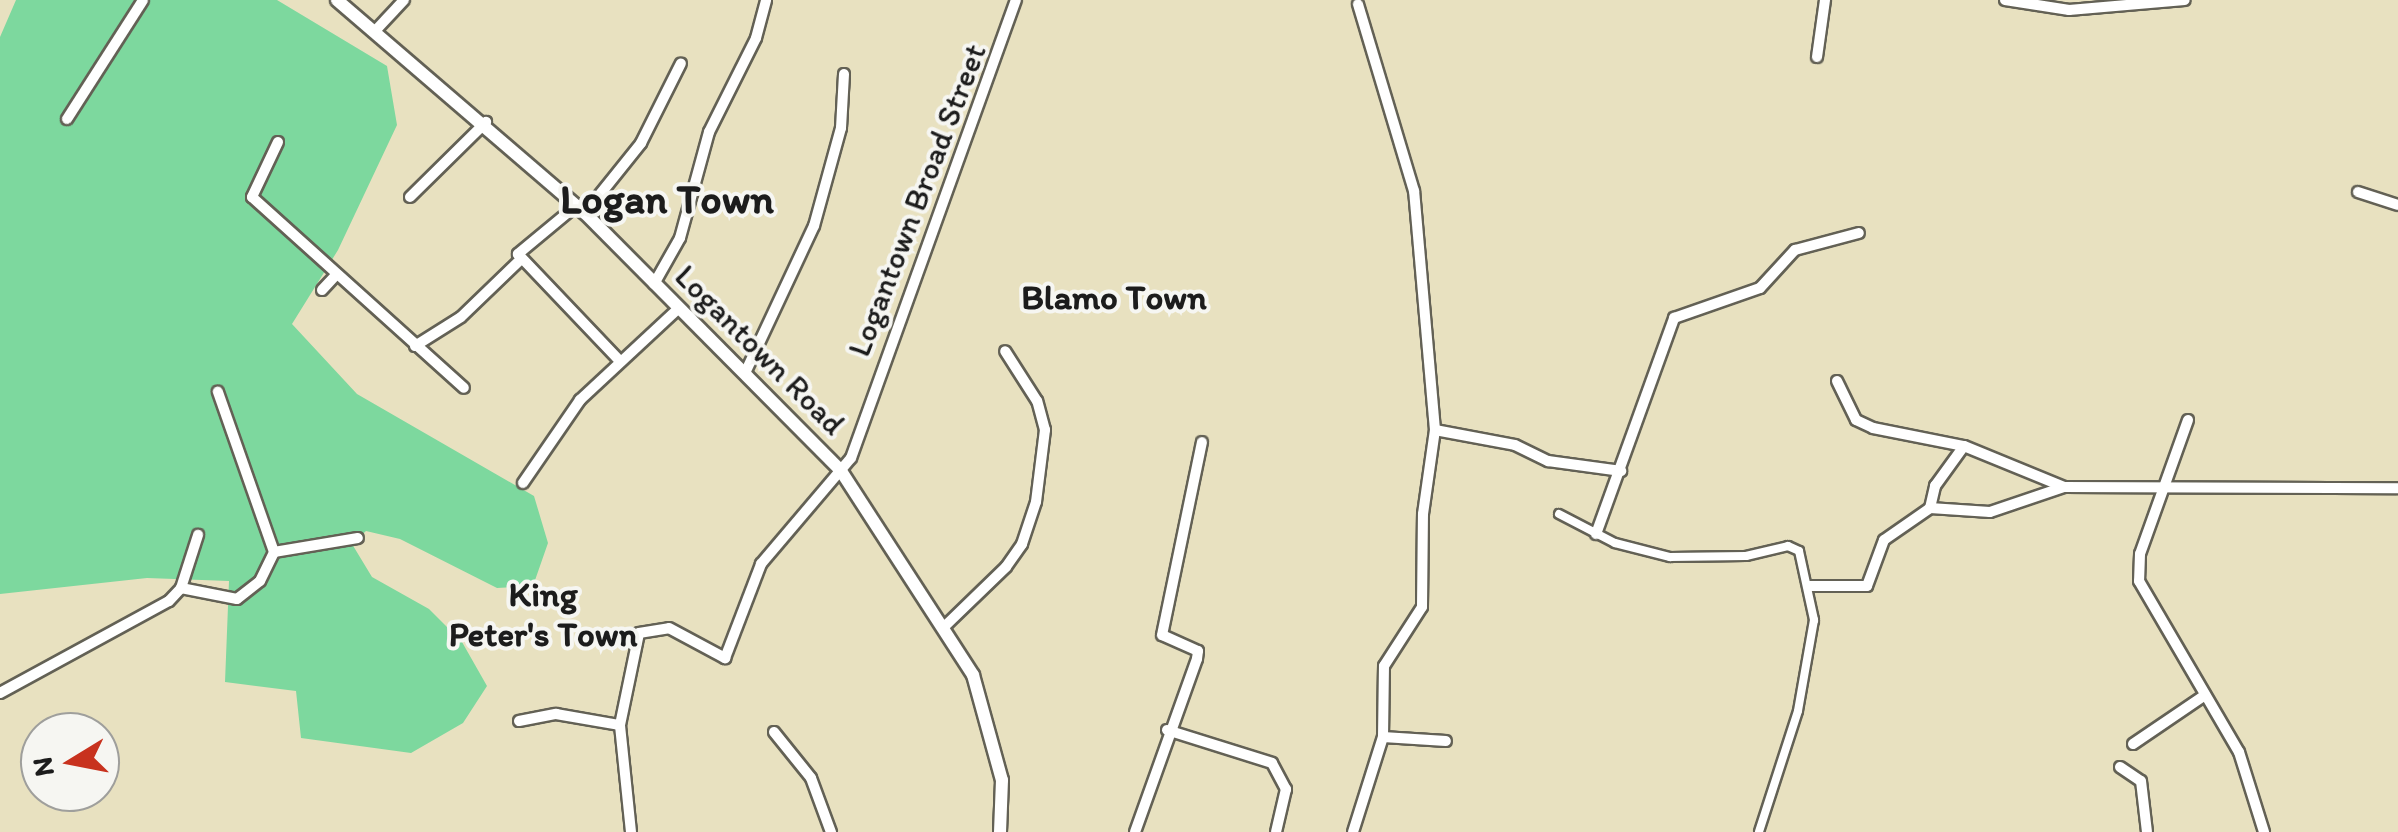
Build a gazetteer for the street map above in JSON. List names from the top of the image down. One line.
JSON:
{"streets":{"street":["Logantown Broad Street","Logantown Road"]},"crossings":[["Logantown Broad Street","Logantown Road"]],"districts":["Logan Town","Blamo Town","King Peter's Town"],"north":"left"}
